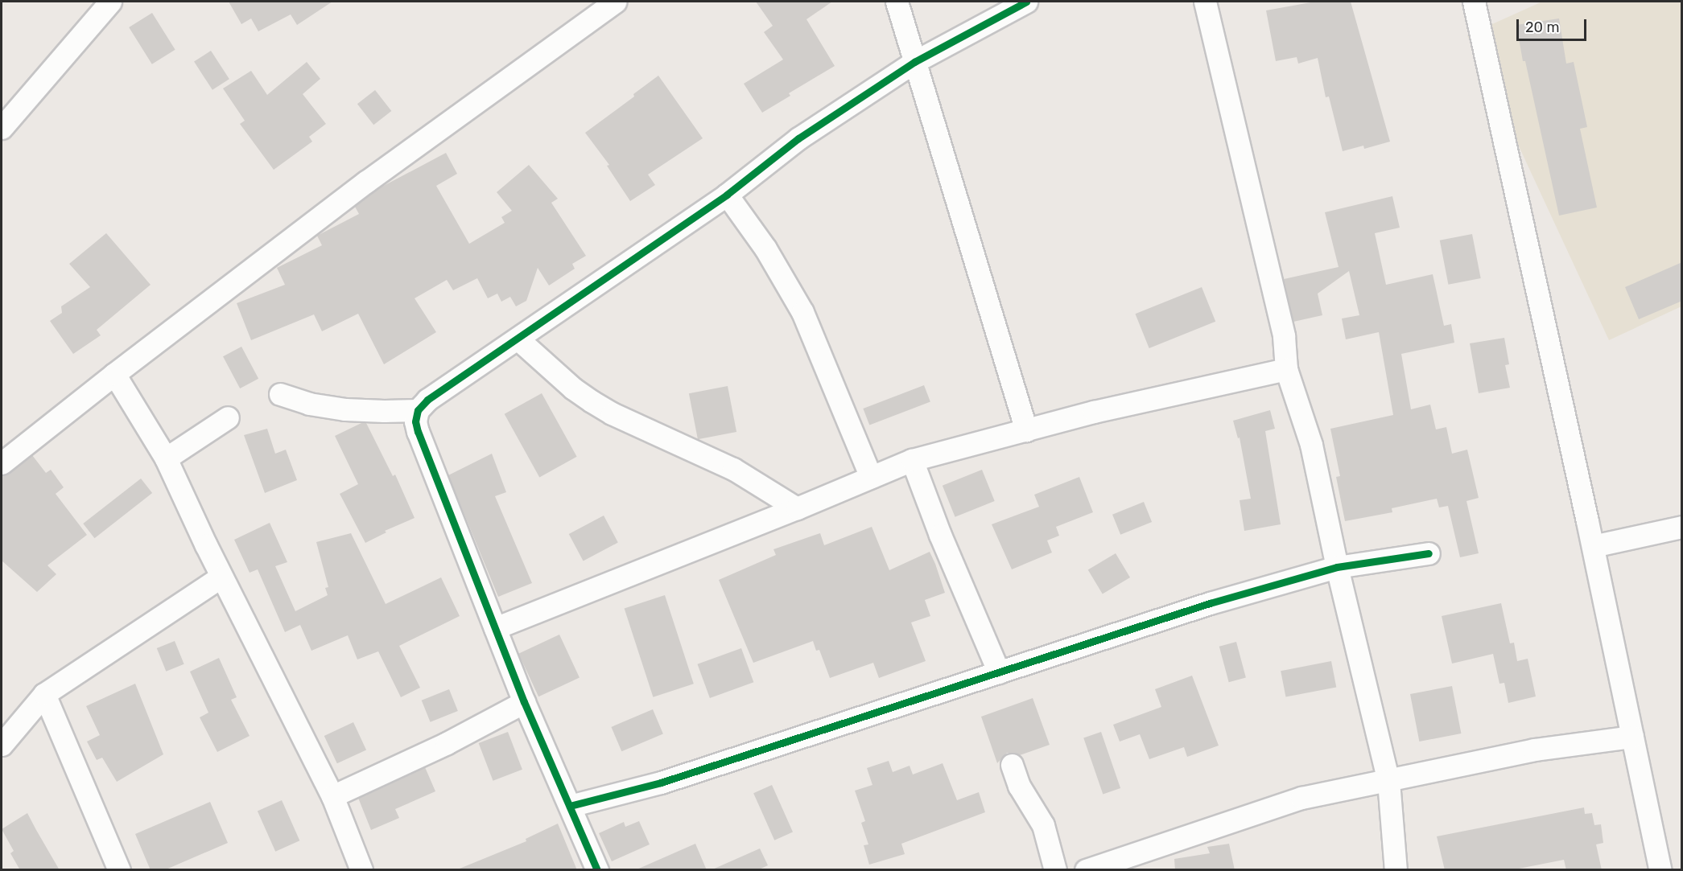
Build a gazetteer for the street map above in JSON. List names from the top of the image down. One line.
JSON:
{"scale_bar":"20 m"}
